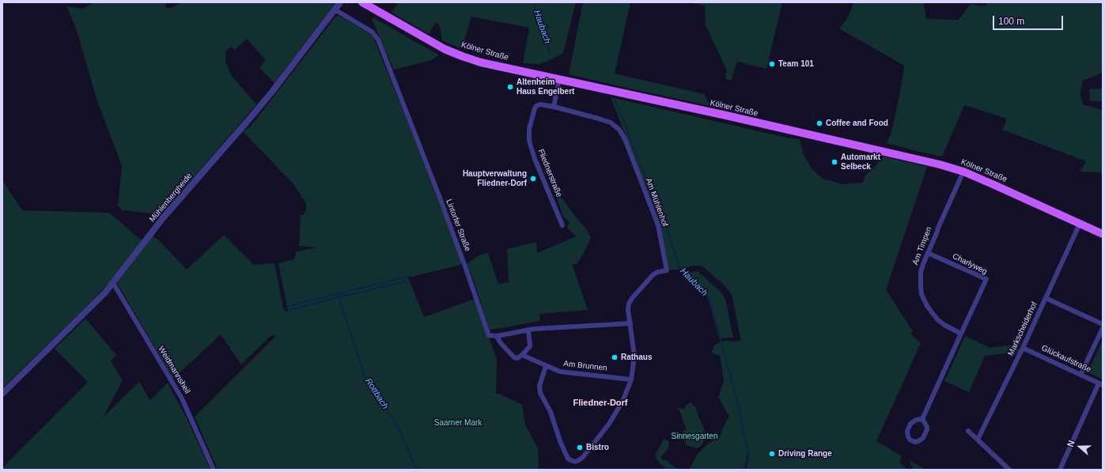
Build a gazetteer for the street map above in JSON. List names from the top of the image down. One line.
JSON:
{"streets":{"main road":["Kölner Straße"],"street":["Fliednerstraße","Mühlenbergheide","Am Mühlenhof","Lintorfer Straße","Am Timpen","Charlyweg","Markscheiderhof","Glückaufstraße","Am Brunnen","Weidmannsheil"]},"crossings":[["Kölner Straße","Am Timpen"],["Kölner Straße","Markscheiderhof"],["Fliednerstraße","Am Mühlenhof"],["Mühlenbergheide","Lintorfer Straße"],["Mühlenbergheide","Weidmannsheil"],["Am Mühlenhof","Am Brunnen"],["Lintorfer Straße","Am Brunnen"],["Am Timpen","Charlyweg"],["Markscheiderhof","Glückaufstraße"]],"districts":["Fliedner-Dorf"],"water":["Haubach","Rottbach"],"parks":["Saarner Mark","Sinnesgarten"],"places":["Team 101","Altenheim Haus Engelbert","Coffee and Food","Automarkt Selbeck","Hauptverwaltung Fliedner-Dorf","Rathaus","Bistro","Driving Range"],"scale_bar":"100 m","north":"left"}
